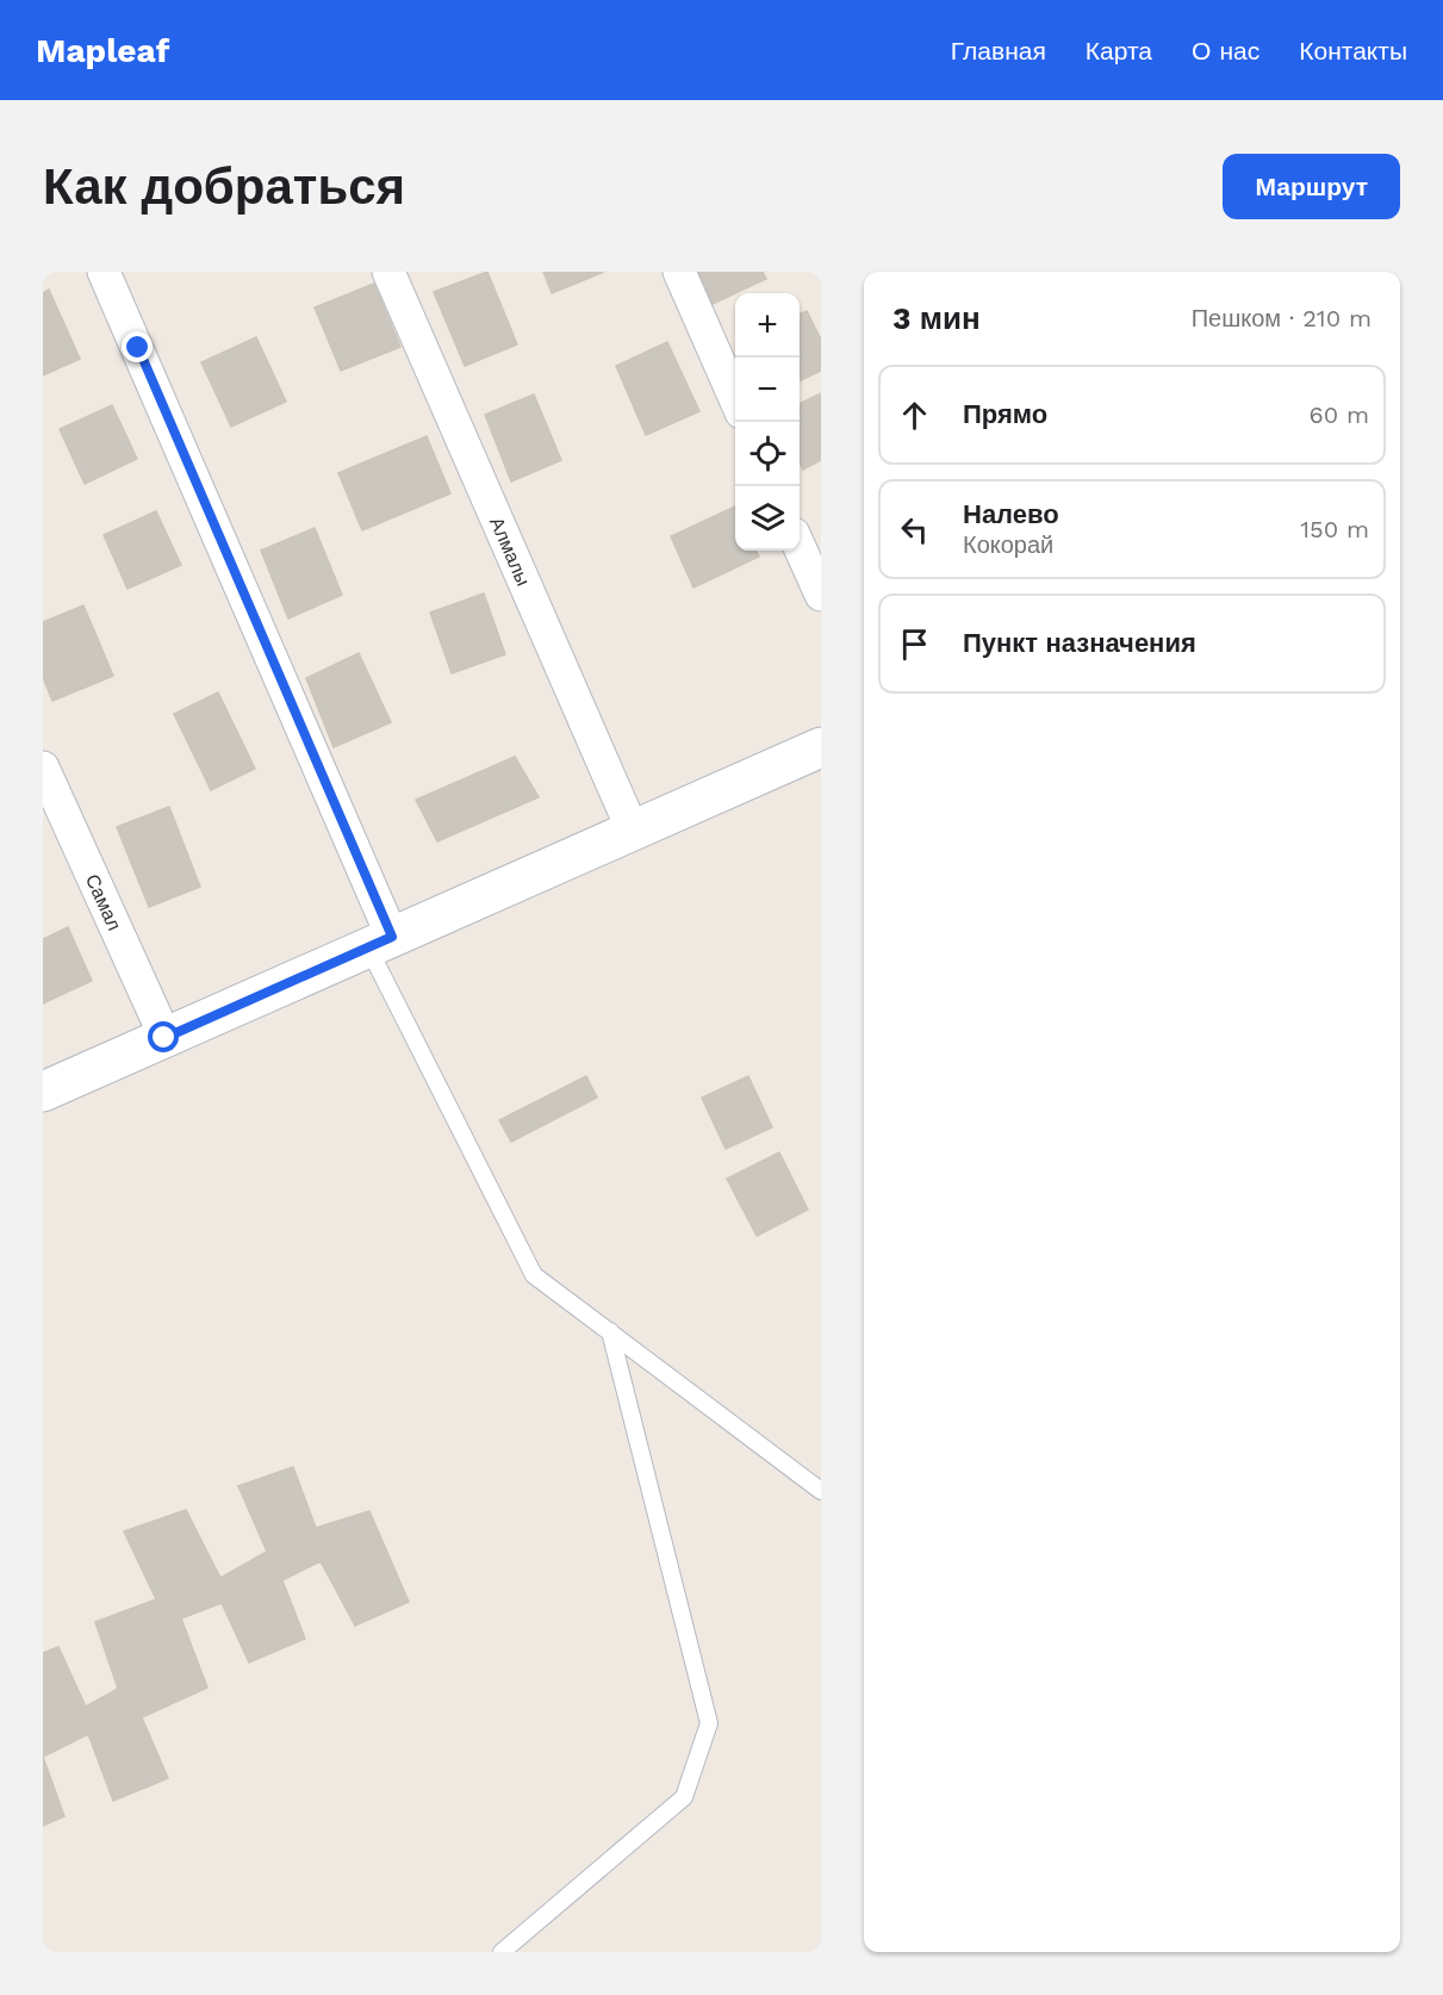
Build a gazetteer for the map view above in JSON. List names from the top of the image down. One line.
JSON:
{"streets":{"street":["Алмалы","Самал"]},"page":{"header":"Mapleaf","nav":["Главная","Карта","О нас","Контакты"],"buttons":"Маршрут","title":"Как добраться","heading":["3 мин","Пешком · 210 m"],"map_buttons":["+","−"],"list":[["Прямо","60 m"],["Налево","Кокорай","150 m"],"Пункт назначения"]}}
